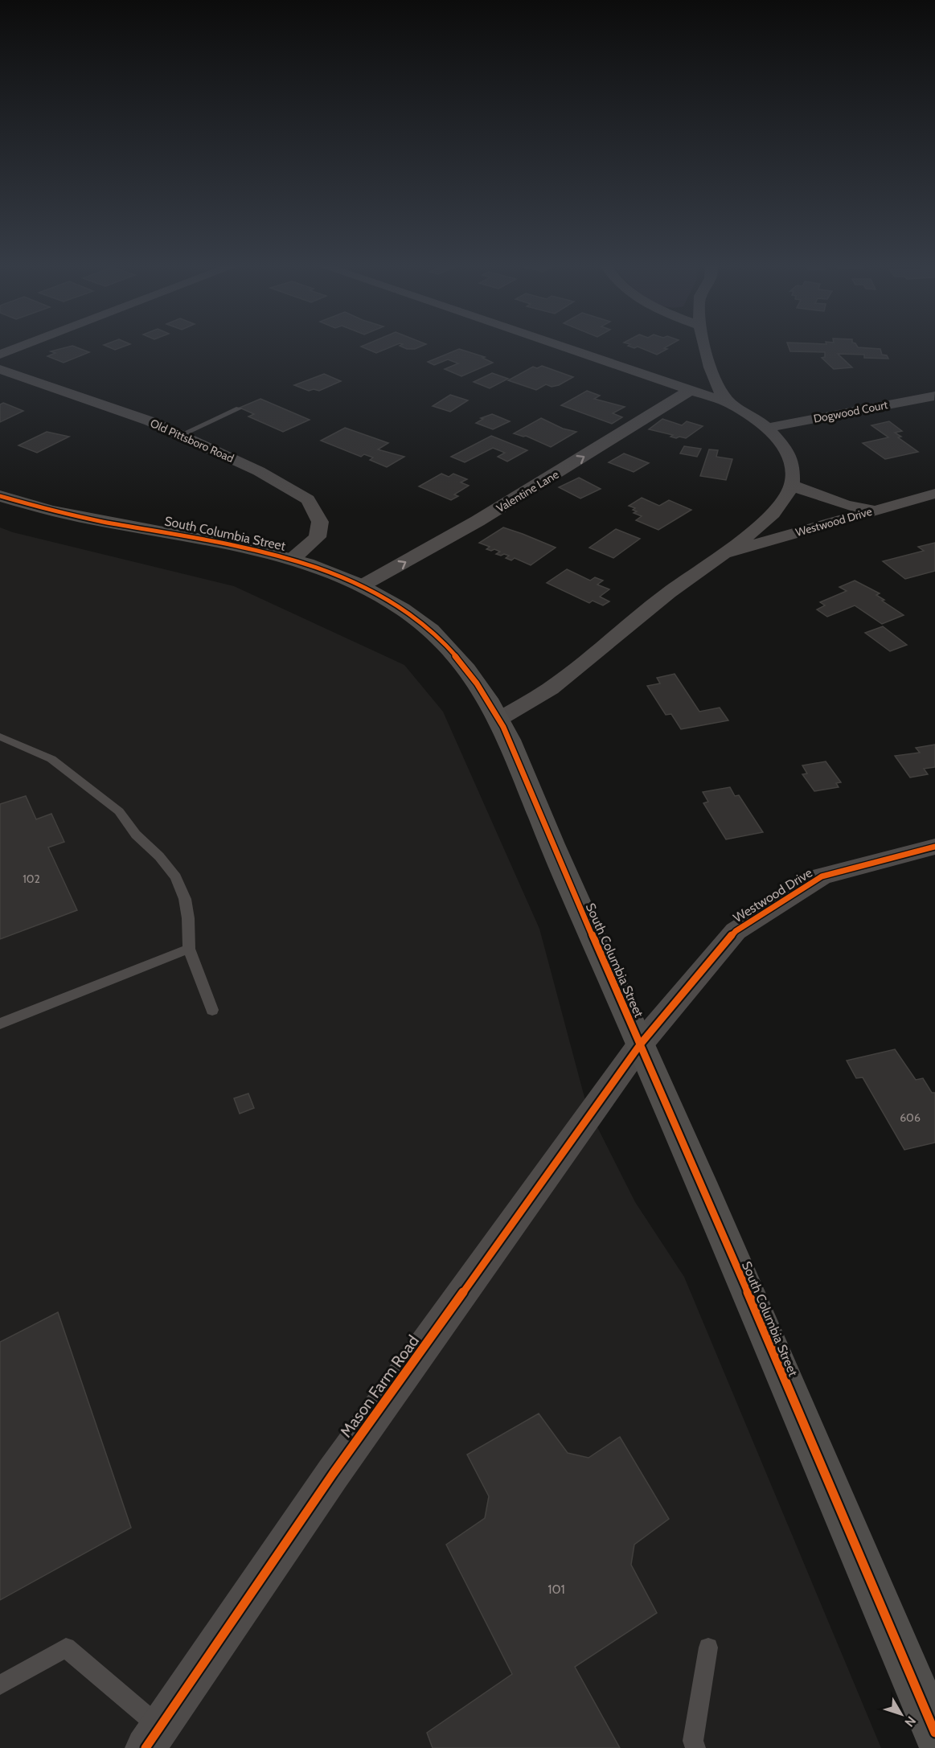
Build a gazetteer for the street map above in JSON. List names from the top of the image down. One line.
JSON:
{"streets":{"main road":["South Columbia Street"],"street":["Dogwood Court","Old Pittsboro Road","Valentine Lane","Westwood Drive","Mason Farm Road"]},"crossings":[["Old Pittsboro Road","South Columbia Street"],["Valentine Lane","South Columbia Street"],["Westwood Drive","South Columbia Street"],["Westwood Drive","Mason Farm Road"],["South Columbia Street","Mason Farm Road"]],"one_way":["Valentine Lane"],"house_numbers":["102","606","101"],"north":"bottom right"}
